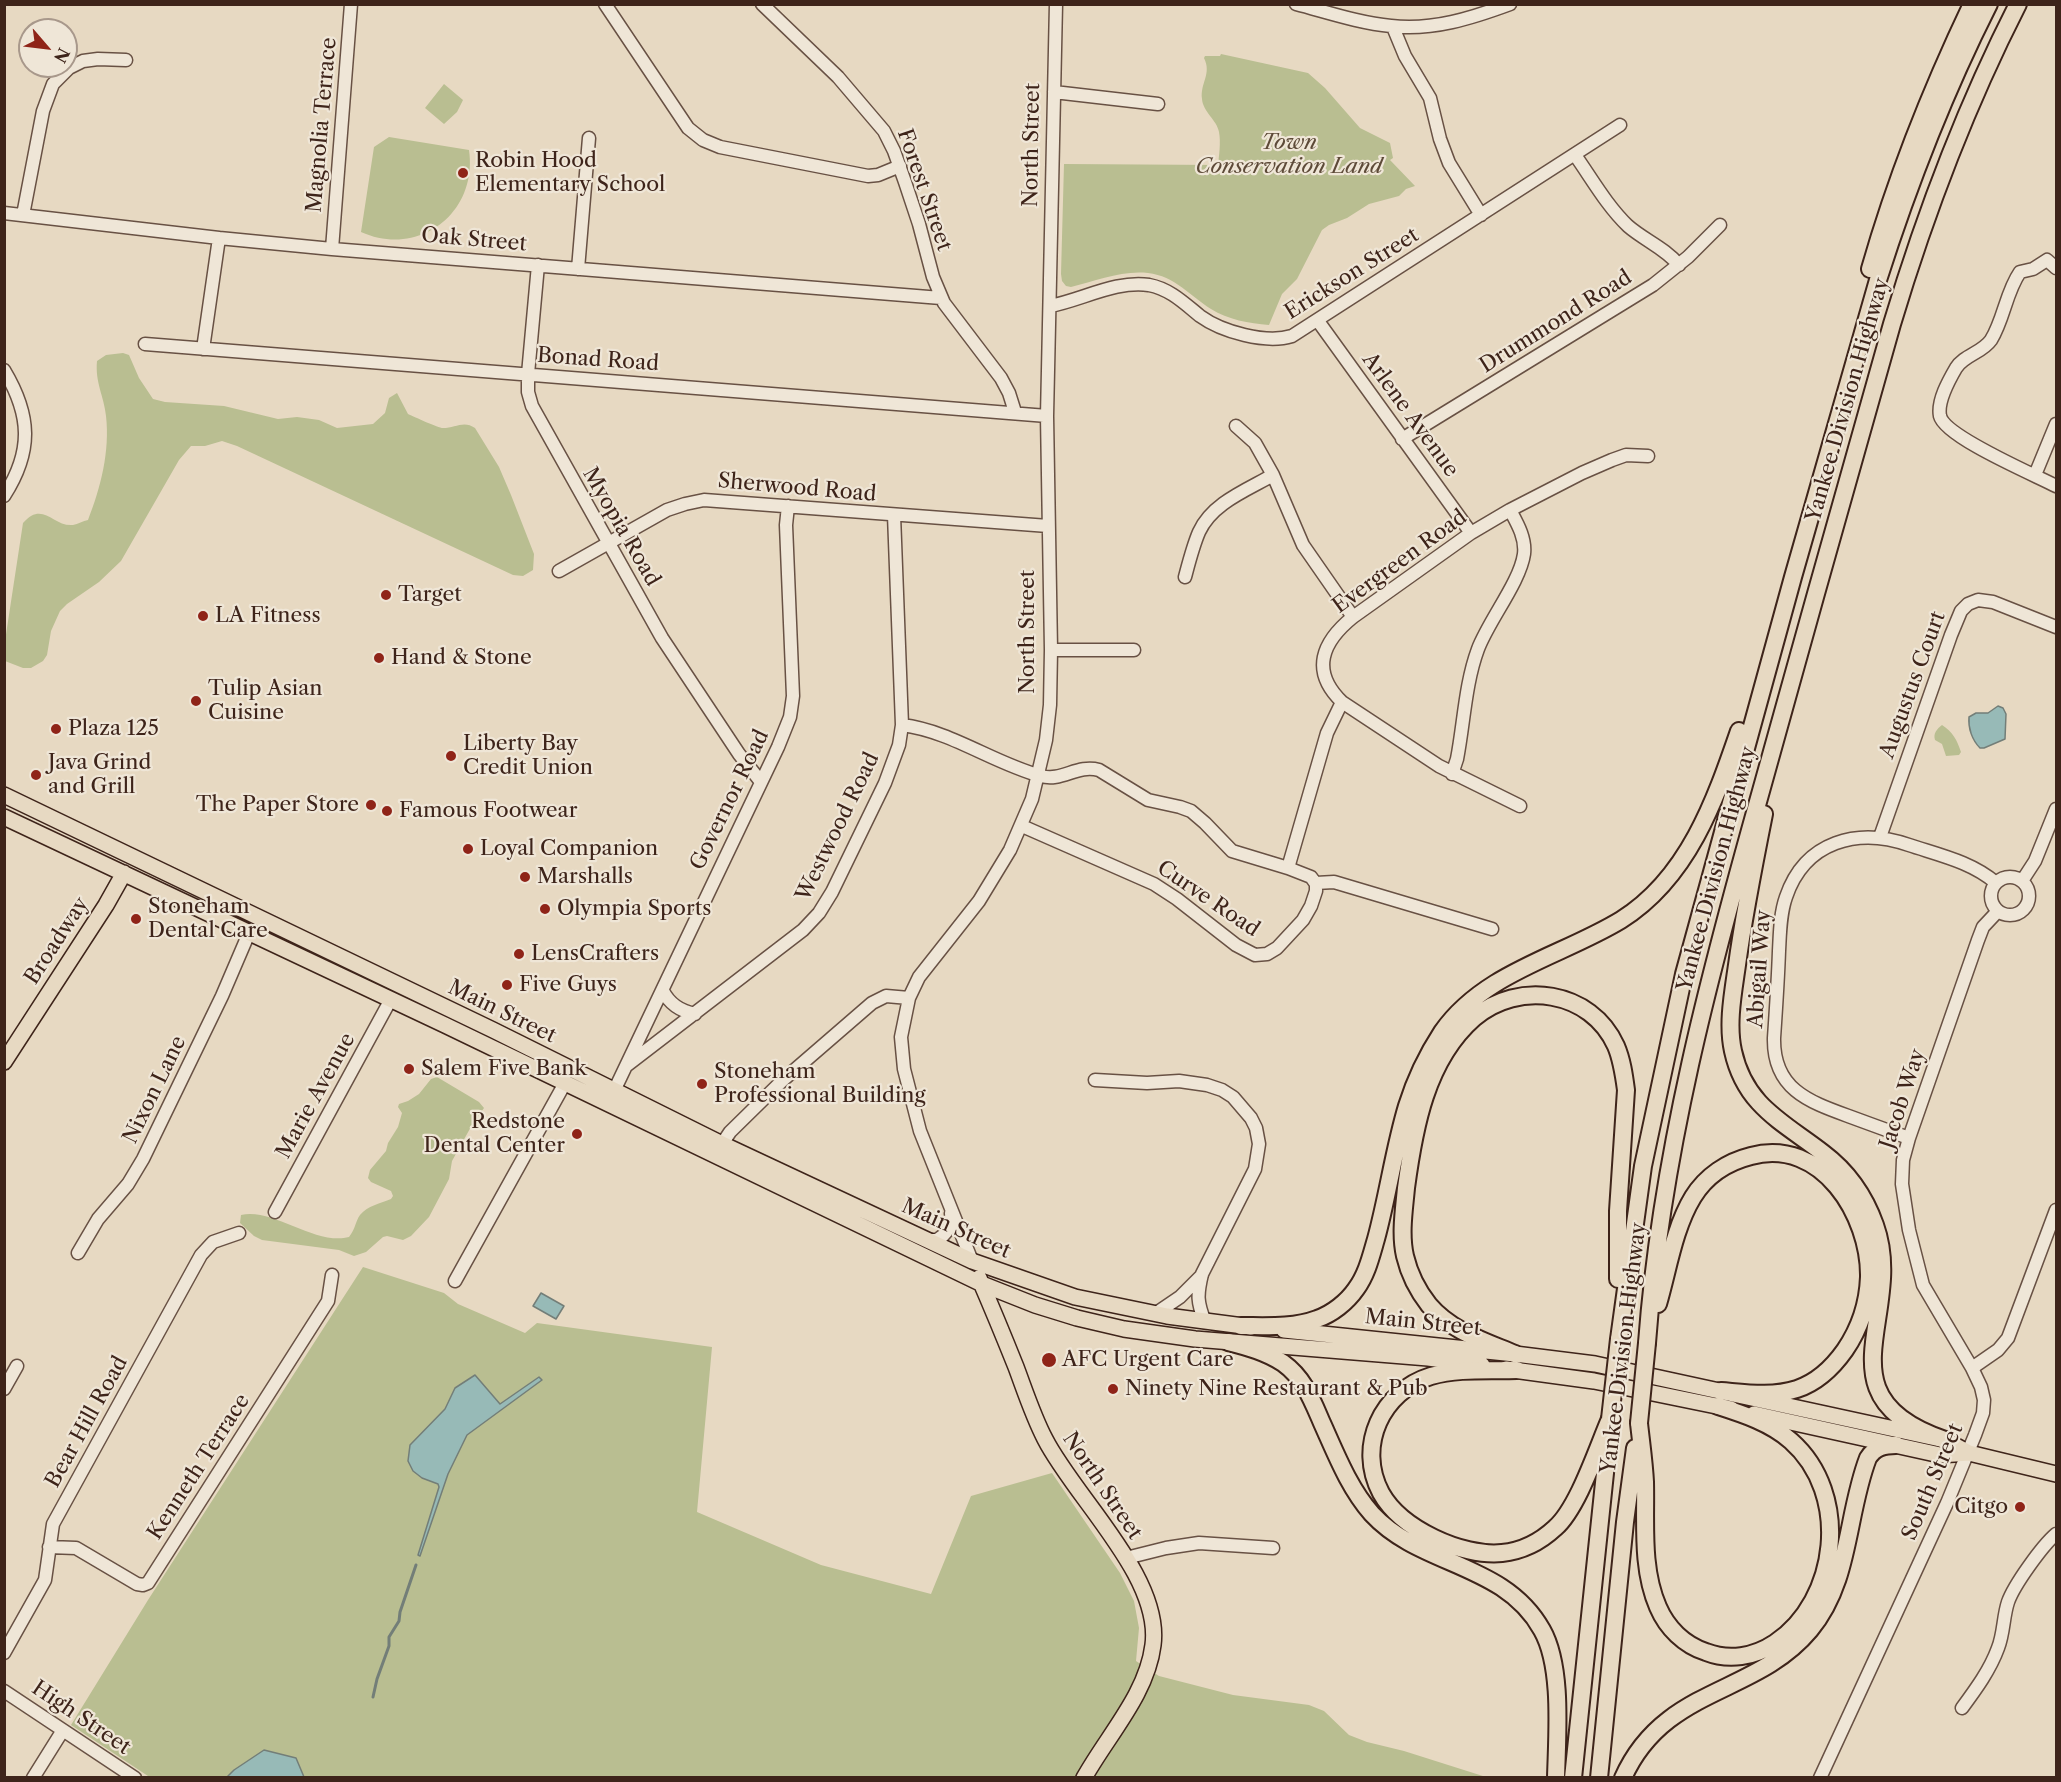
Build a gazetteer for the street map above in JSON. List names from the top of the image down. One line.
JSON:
{"streets":{"highway":["Yankee Division Highway"],"main road":["North Street","Broadway","Main Street"],"street":["Magnolia Terrace","Forest Street","Oak Street","Erickson Street","Drummond Road","Bonad Road","Arlene Avenue","Sherwood Road","Myopia Road","Evergreen Road","Augustus Court","Governor Road","Westwood Road","Curve Road","Abigail Way","Nixon Lane","Marie Avenue","Jacob Way","Bear Hill Road","Kenneth Terrace","South Street","High Street"]},"crossings":[["Magnolia Terrace","Oak Street"],["North Street","Erickson Street"],["North Street","Bonad Road"],["North Street","Sherwood Road"],["North Street","Curve Road"],["North Street","Main Street"],["Forest Street","Oak Street"],["Forest Street","Bonad Road"],["Oak Street","Myopia Road"],["Erickson Street","Arlene Avenue"],["Drummond Road","Arlene Avenue"],["Bonad Road","Myopia Road"],["Arlene Avenue","Evergreen Road"],["Sherwood Road","Myopia Road"],["Sherwood Road","Governor Road"],["Sherwood Road","Westwood Road"],["Myopia Road","Governor Road"],["Augustus Court","Abigail Way"],["Governor Road","Westwood Road"],["Governor Road","Main Street"],["Broadway","Main Street"],["Abigail Way","Jacob Way"],["Main Street","Nixon Lane"],["Main Street","Marie Avenue"],["Main Street","South Street"],["Jacob Way","South Street"],["Bear Hill Road","Kenneth Terrace"]],"parks":["Town Conservation Land"],"places":["Robin Hood Elementary School","Target","LA Fitness","Hand & Stone","Tulip Asian Cuisine","Plaza 125","Liberty Bay Credit Union","Java Grind and Grill","The Paper Store","Famous Footwear","Loyal Companion","Marshalls","Olympia Sports","Stoneham Dental Care","LensCrafters","Five Guys","Salem Five Bank","Stoneham Professional Building","Redstone Dental Center","AFC Urgent Care","Ninety Nine Restaurant & Pub","Citgo"],"north":"bottom right"}
